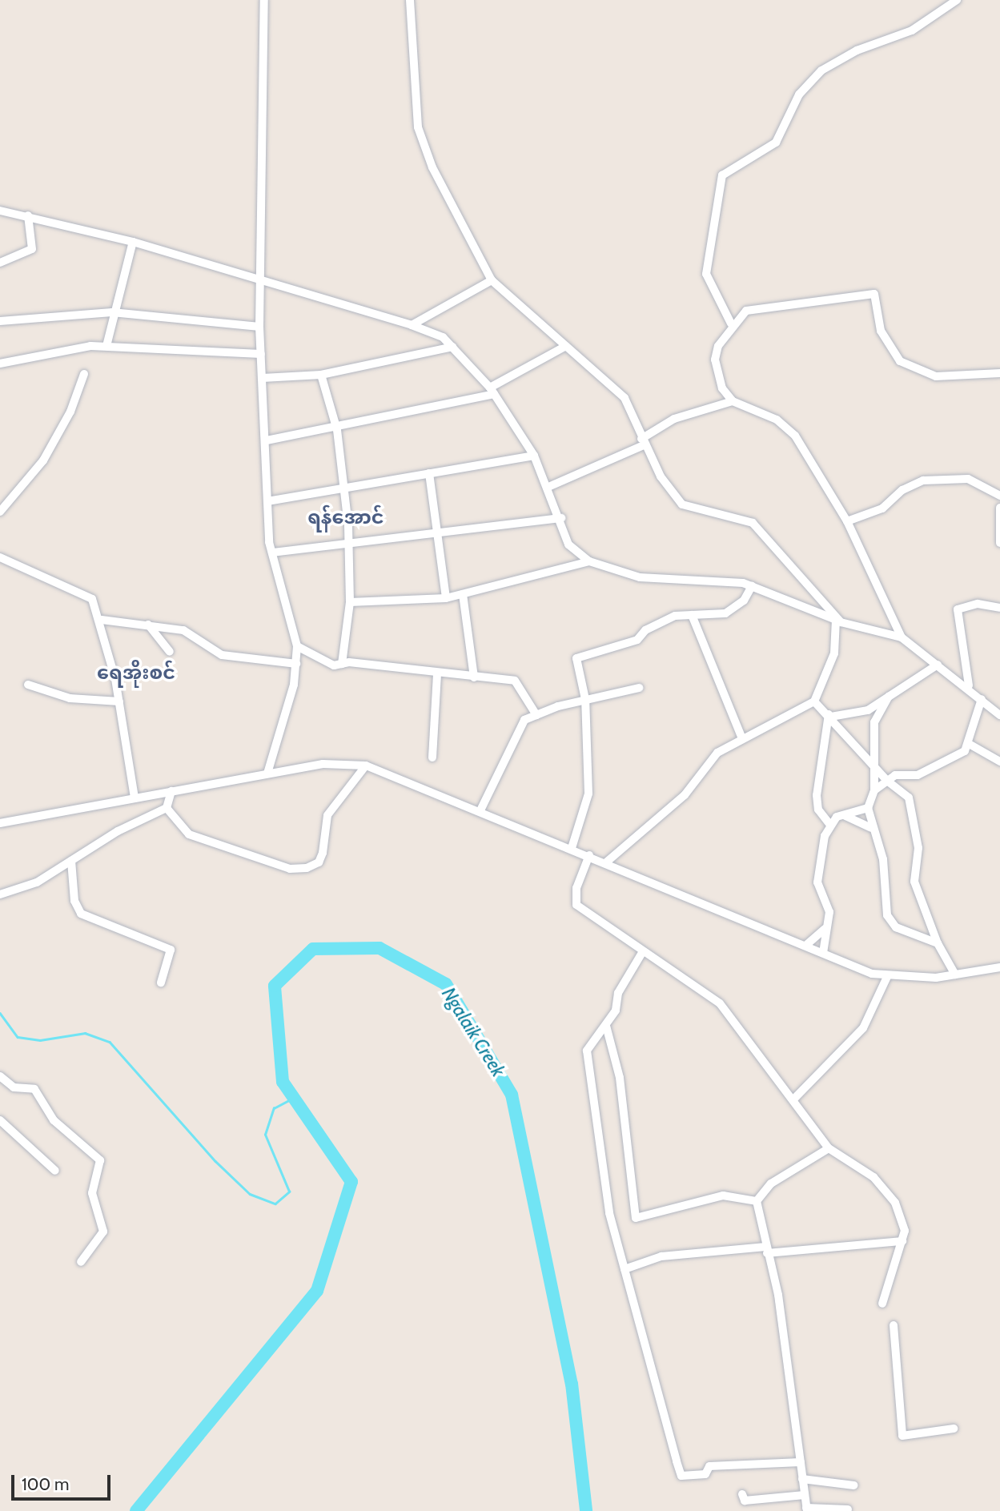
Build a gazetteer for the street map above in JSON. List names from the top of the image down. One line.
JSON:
{"districts":["ရန်အောင်","ရေအိုးစင်"],"water":["Ngalaik Creek"],"scale_bar":"100 m"}
